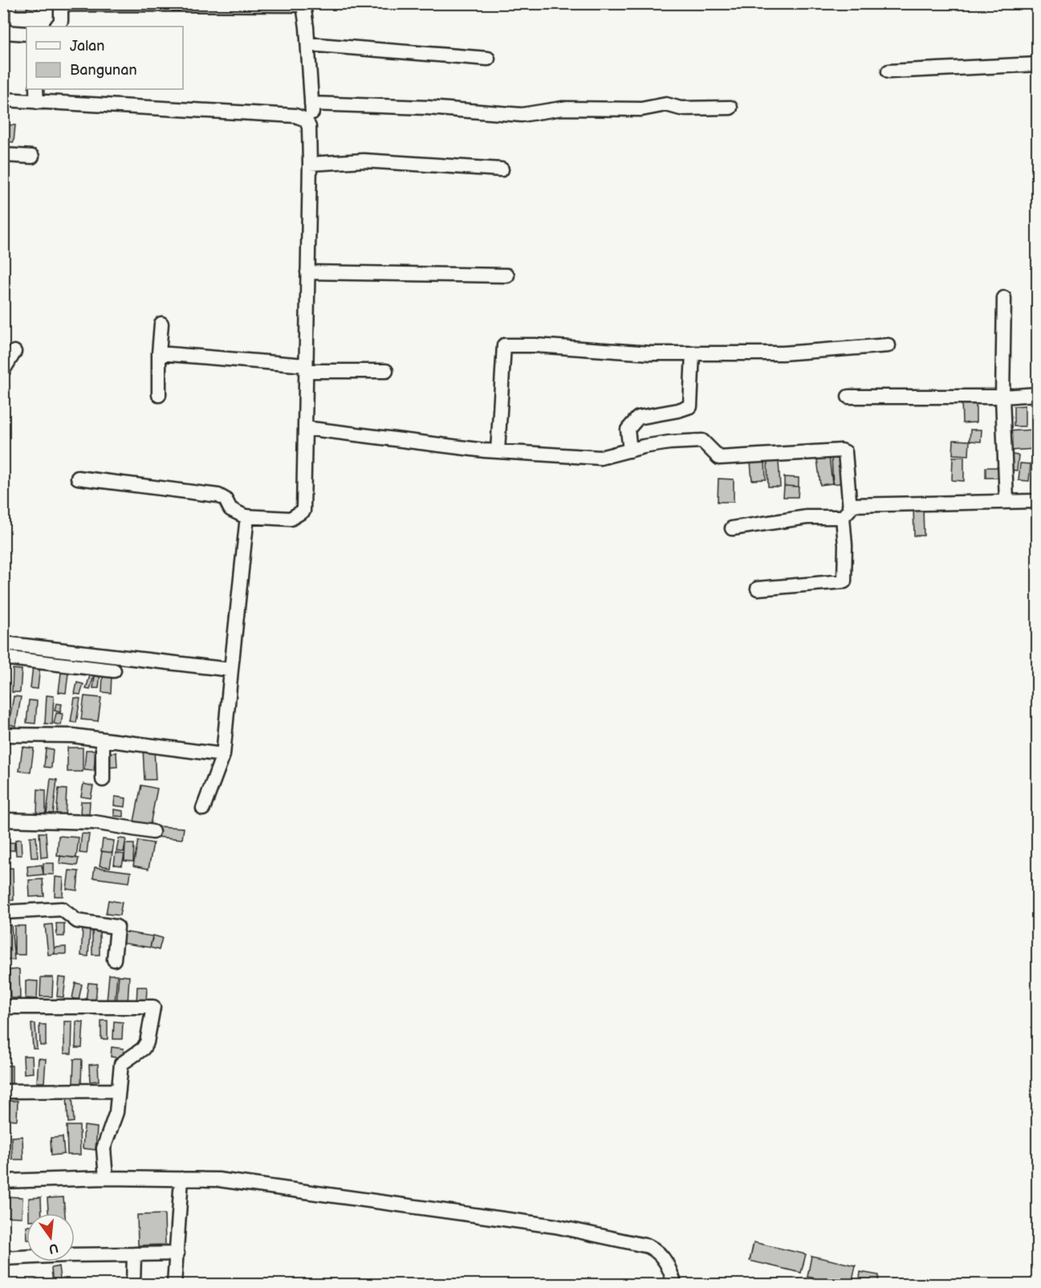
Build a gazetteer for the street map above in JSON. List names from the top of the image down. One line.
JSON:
{"legend":["Jalan","Bangunan"],"north":"bottom"}
